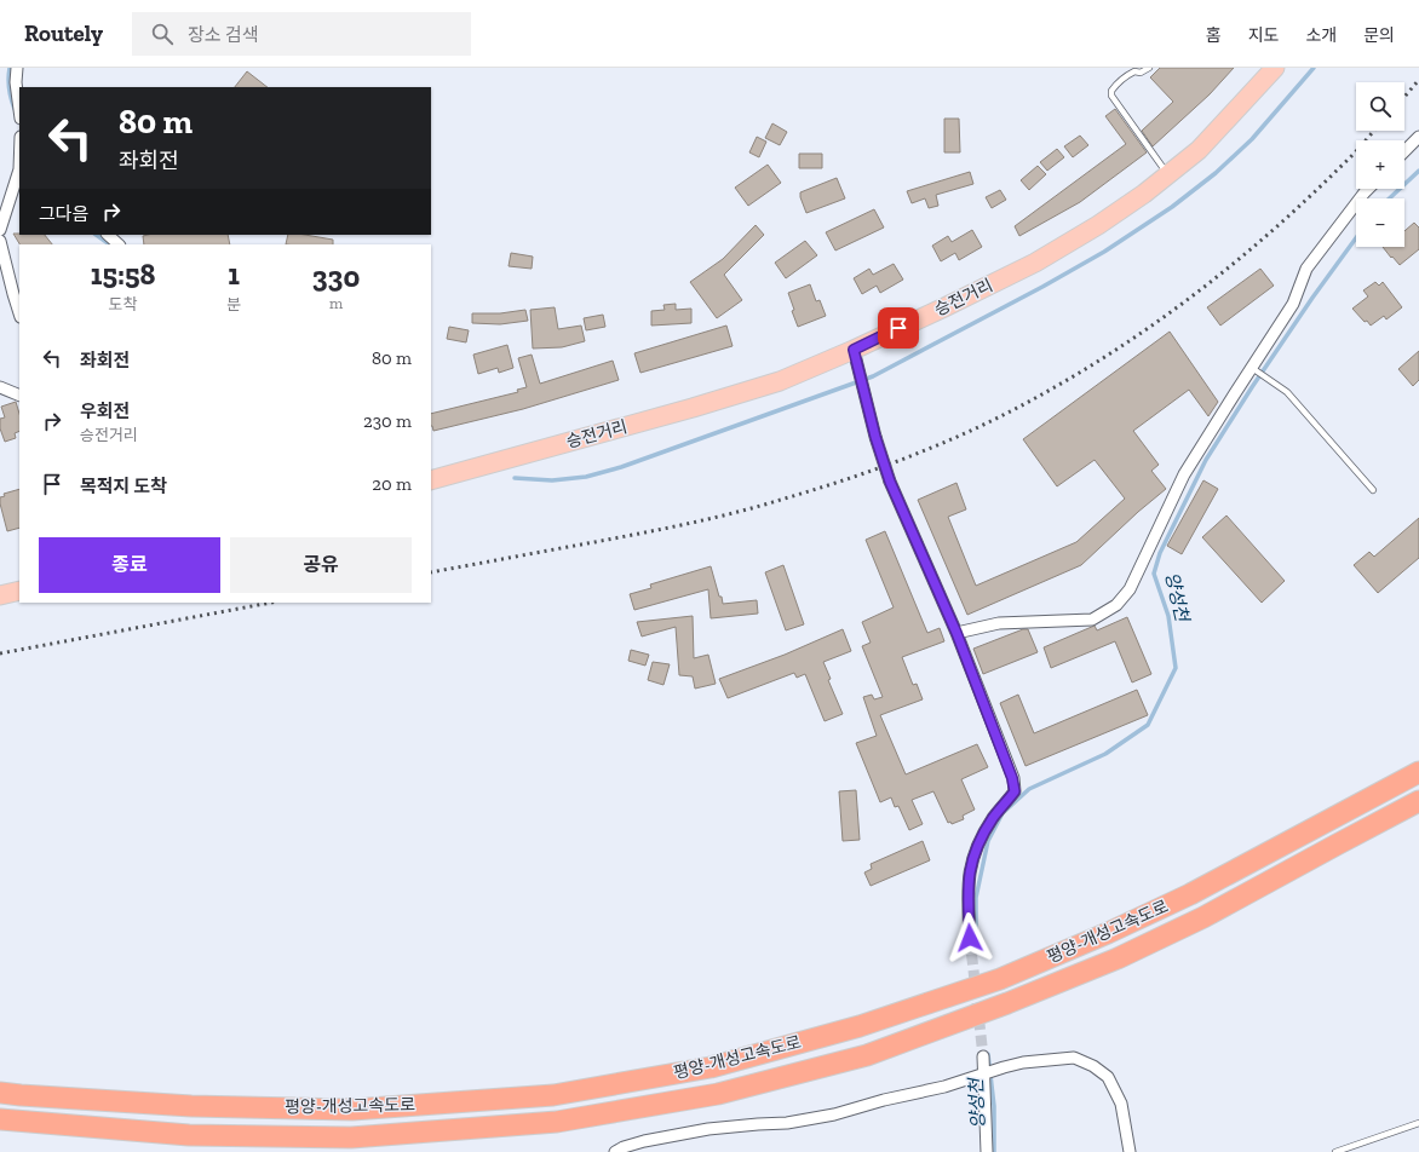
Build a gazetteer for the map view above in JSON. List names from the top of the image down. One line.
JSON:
{"streets":{"highway":["평양-개성고속도로"],"main road":["승전거리"]},"water":["양성천"],"page":{"header":"Routely","search":"장소 검색","nav":["홈","지도","소개","문의"],"map_buttons":["+","−"],"turn":["80 m","좌회전"],"then":"그다음","eta":["15:58","도착","1","분","330","m"],"list":[{"name":"좌회전","value":"80 m"},{"name":"우회전","note":"승전거리","value":"230 m"},{"name":"목적지 도착","value":"20 m"}],"buttons":["종료","공유"]}}
